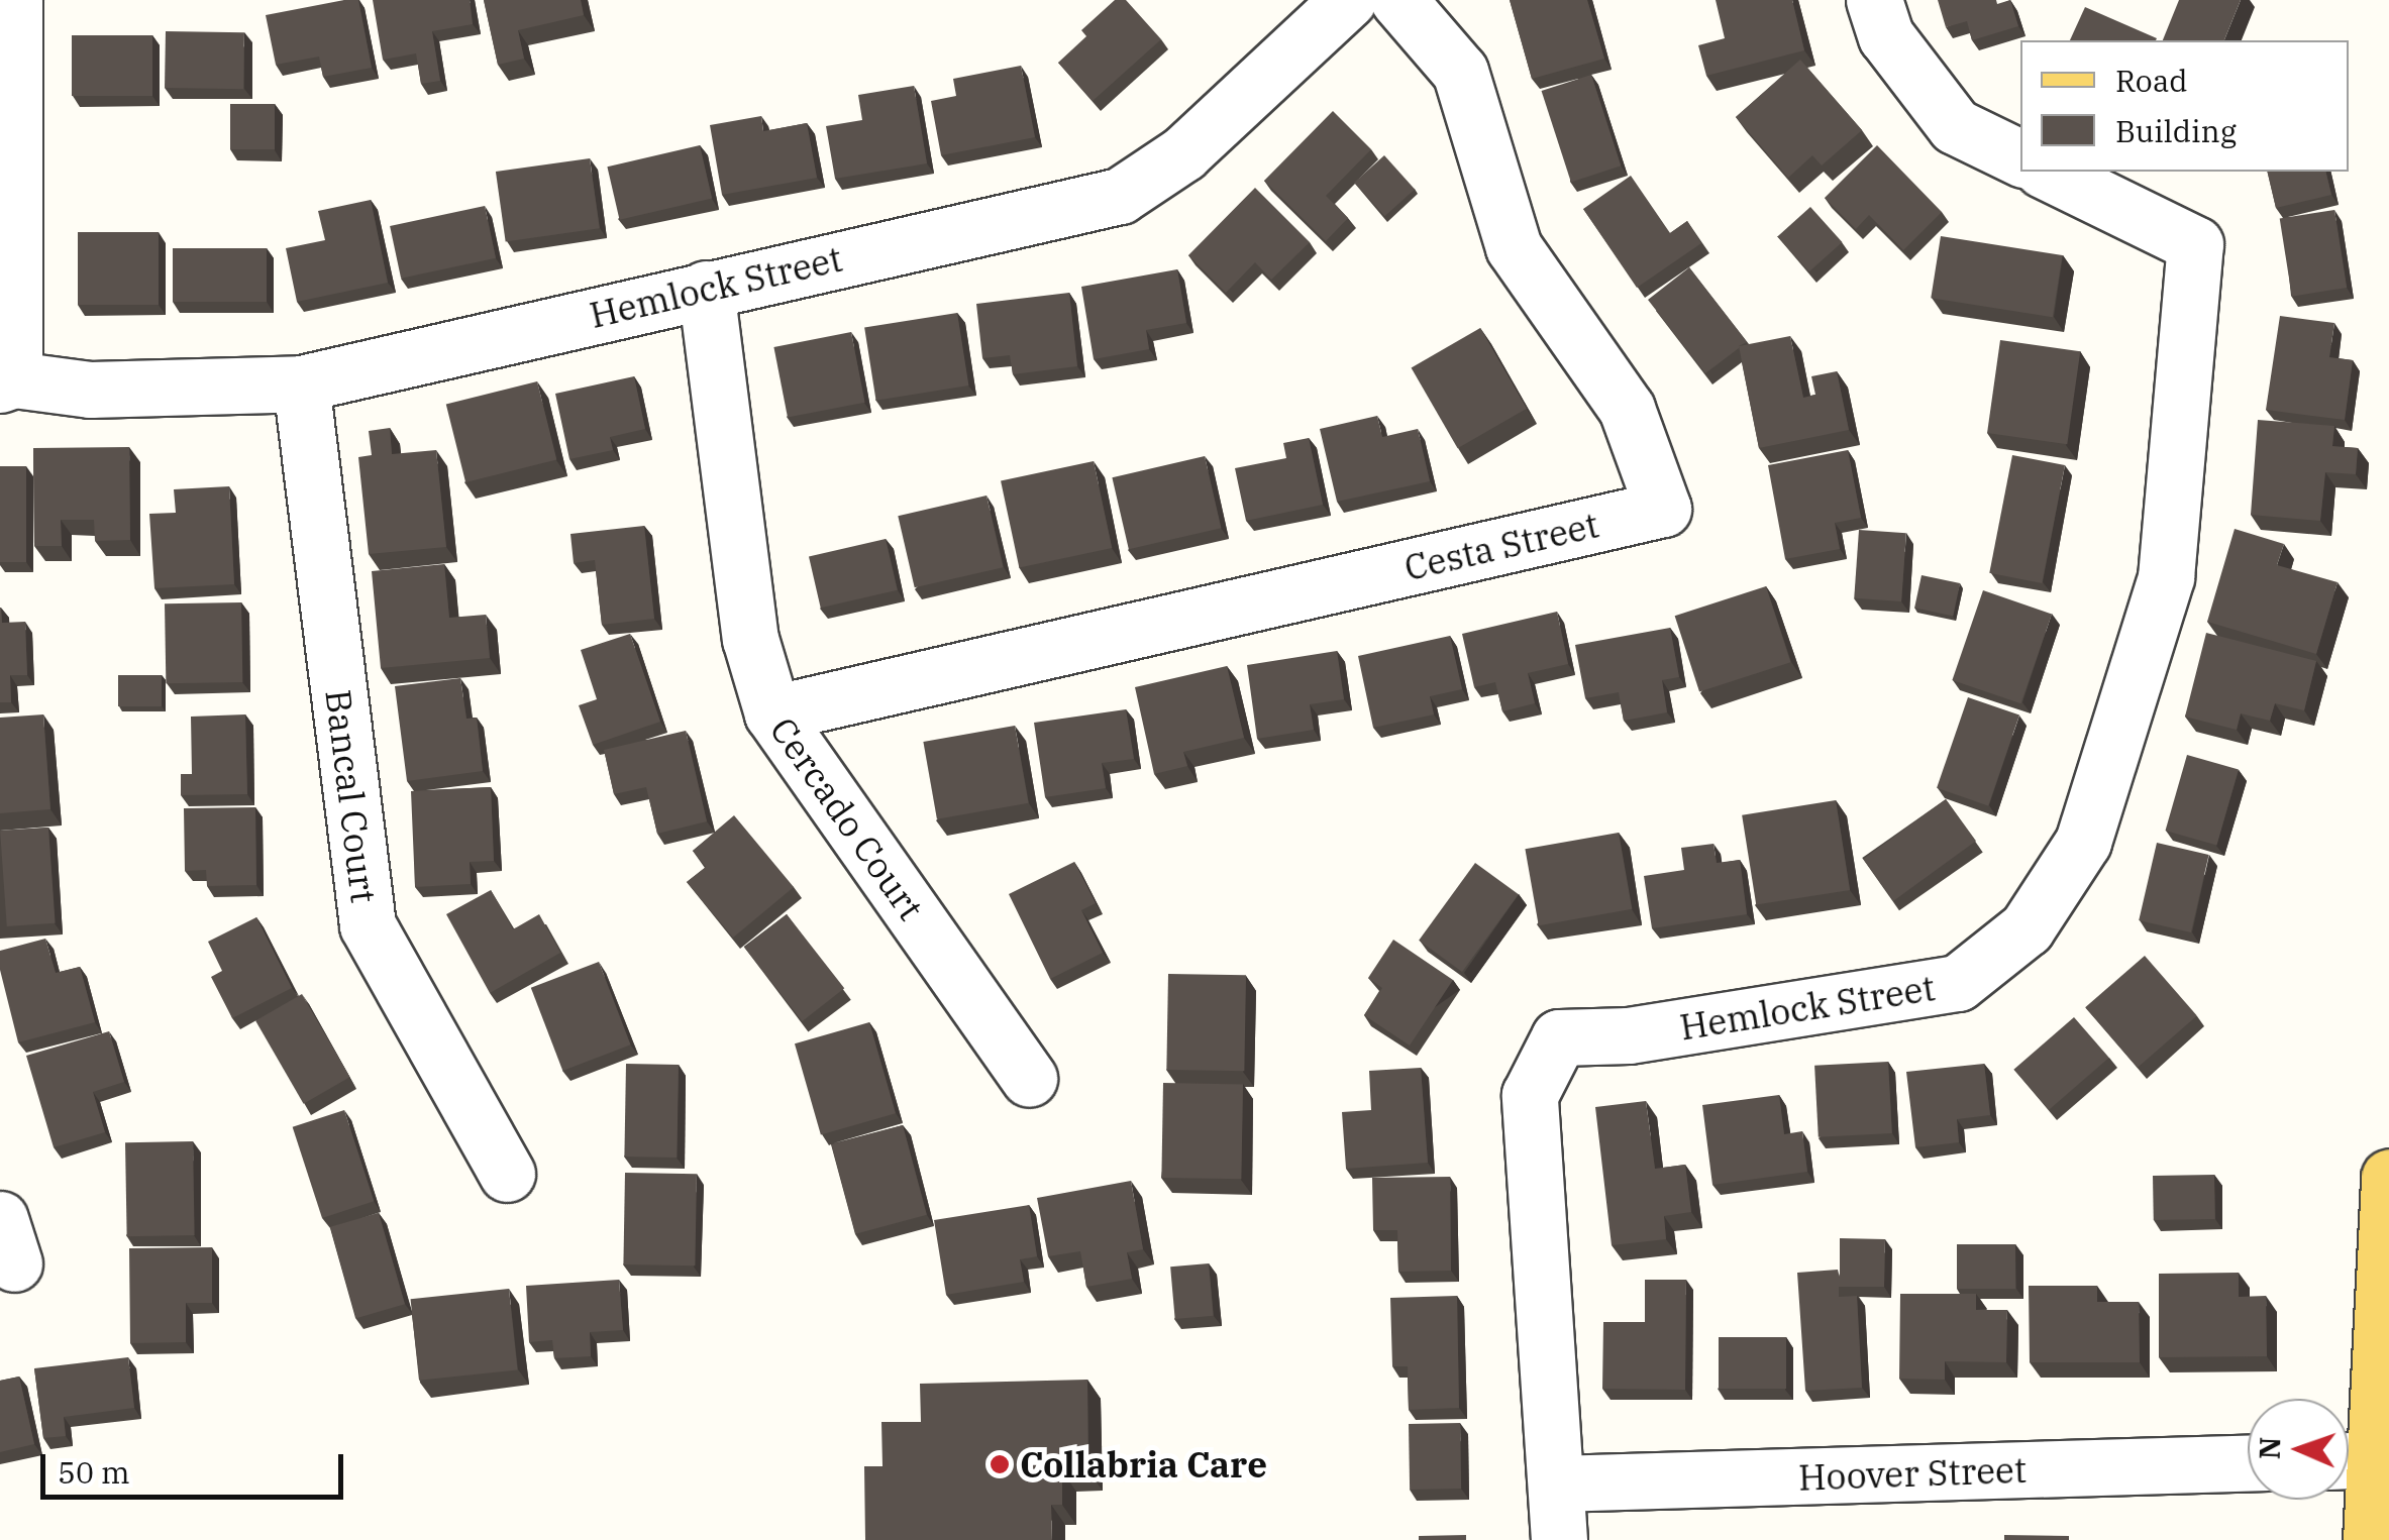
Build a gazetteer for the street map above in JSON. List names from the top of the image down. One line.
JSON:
{"streets":{"street":["Hemlock Street","Cesta Street","Bancal Court","Cercado Court","Hoover Street"]},"crossings":[["Hemlock Street","Bancal Court"],["Hemlock Street","Cercado Court"],["Hemlock Street","Hoover Street"],["Cesta Street","Cercado Court"]],"places":["Collabria Care"],"legend":["Road","Building"],"scale_bar":"50 m","north":"left"}
